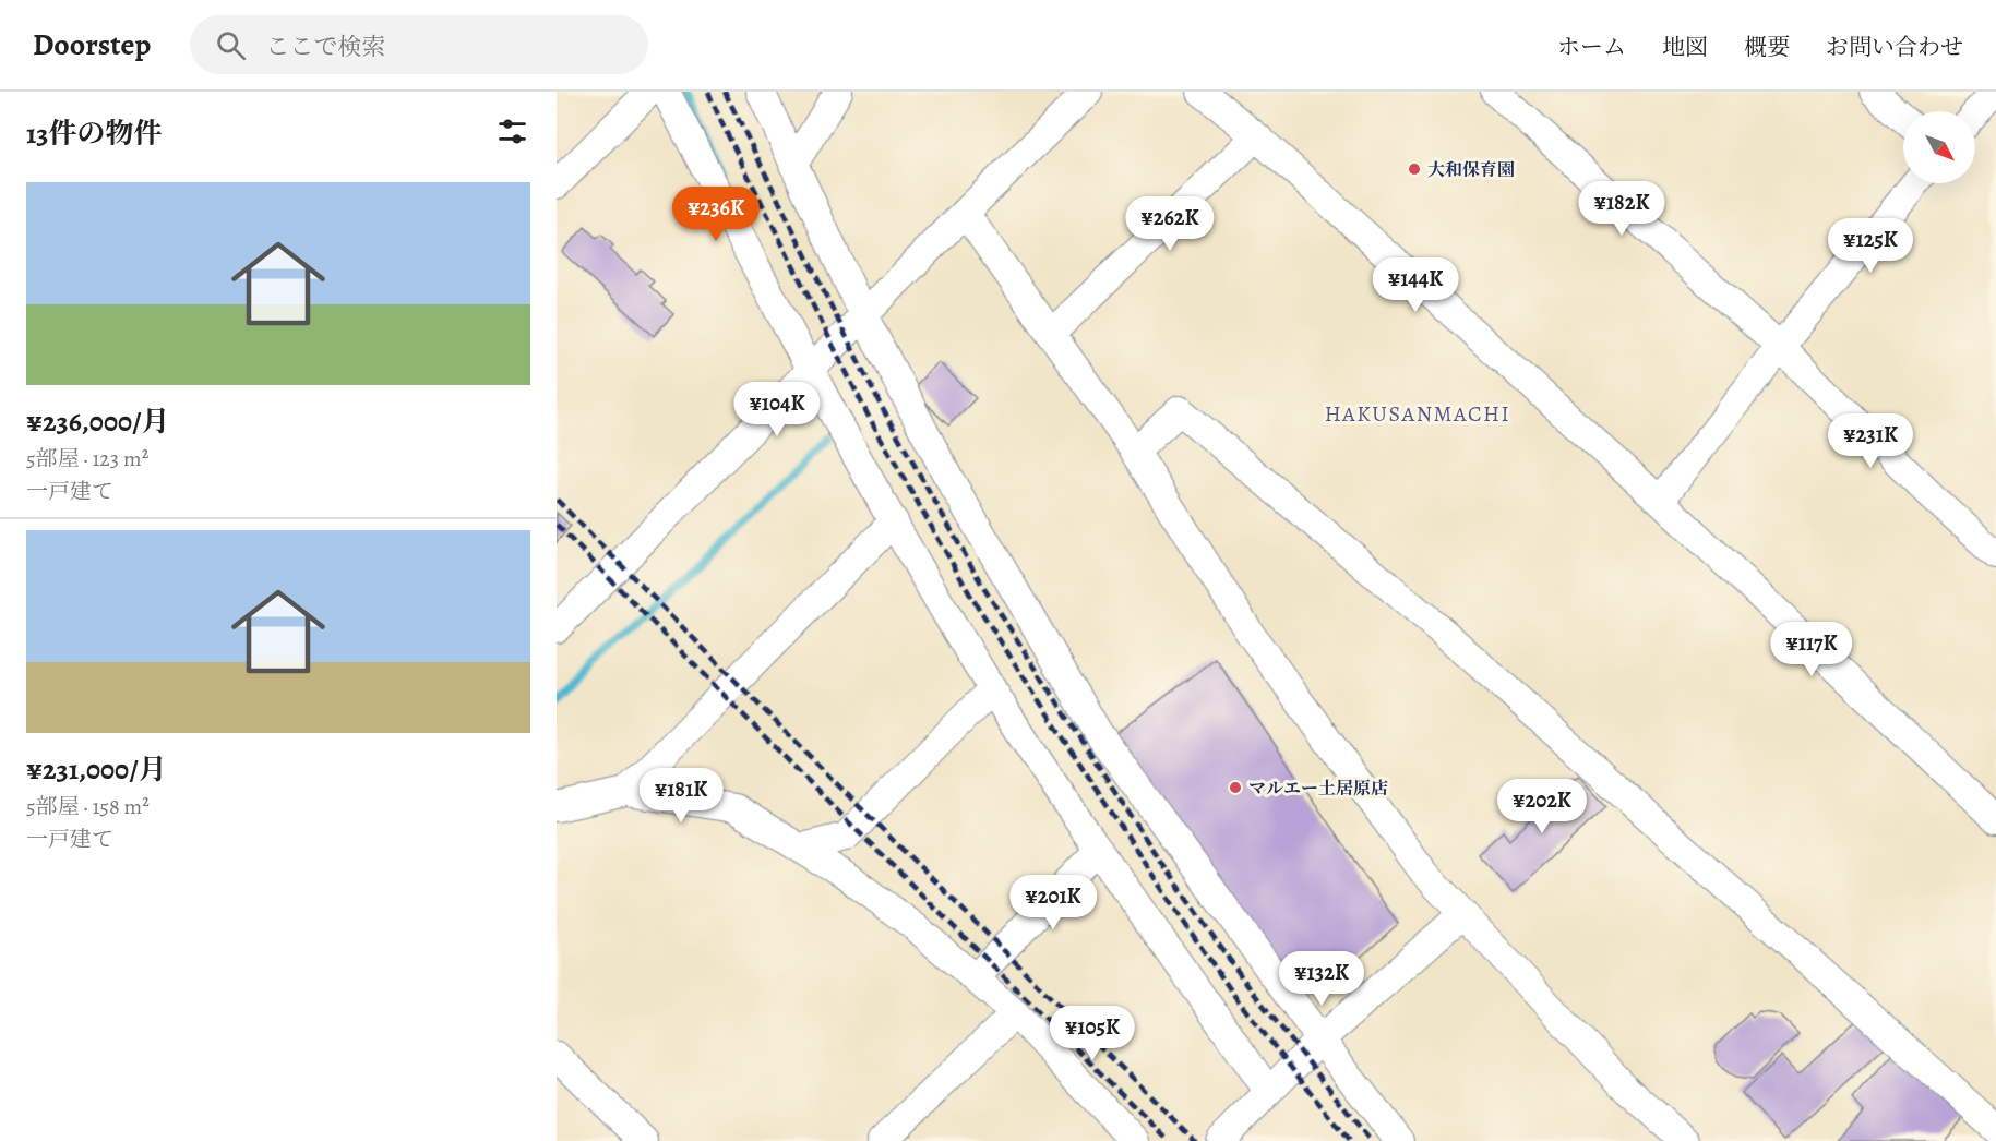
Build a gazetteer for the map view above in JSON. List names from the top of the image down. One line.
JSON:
{"districts":["HAKUSANMACHI"],"places":["大和保育園","マルエー土居原店"],"north":"bottom right","page":{"header":"Doorstep","search":"ここで検索","nav":["ホーム","地図","概要","お問い合わせ"],"heading":"13件の物件","list":[{"name":"¥236,000/月","note":"5部屋 · 123 m² · 一戸建て"},{"name":"¥231,000/月","note":"5部屋 · 158 m² · 一戸建て"}],"price":["¥182K","¥236K","¥262K","¥125K","¥144K","¥104K","¥231K","¥117K","¥181K","¥202K","¥201K","¥132K","¥105K"]}}
